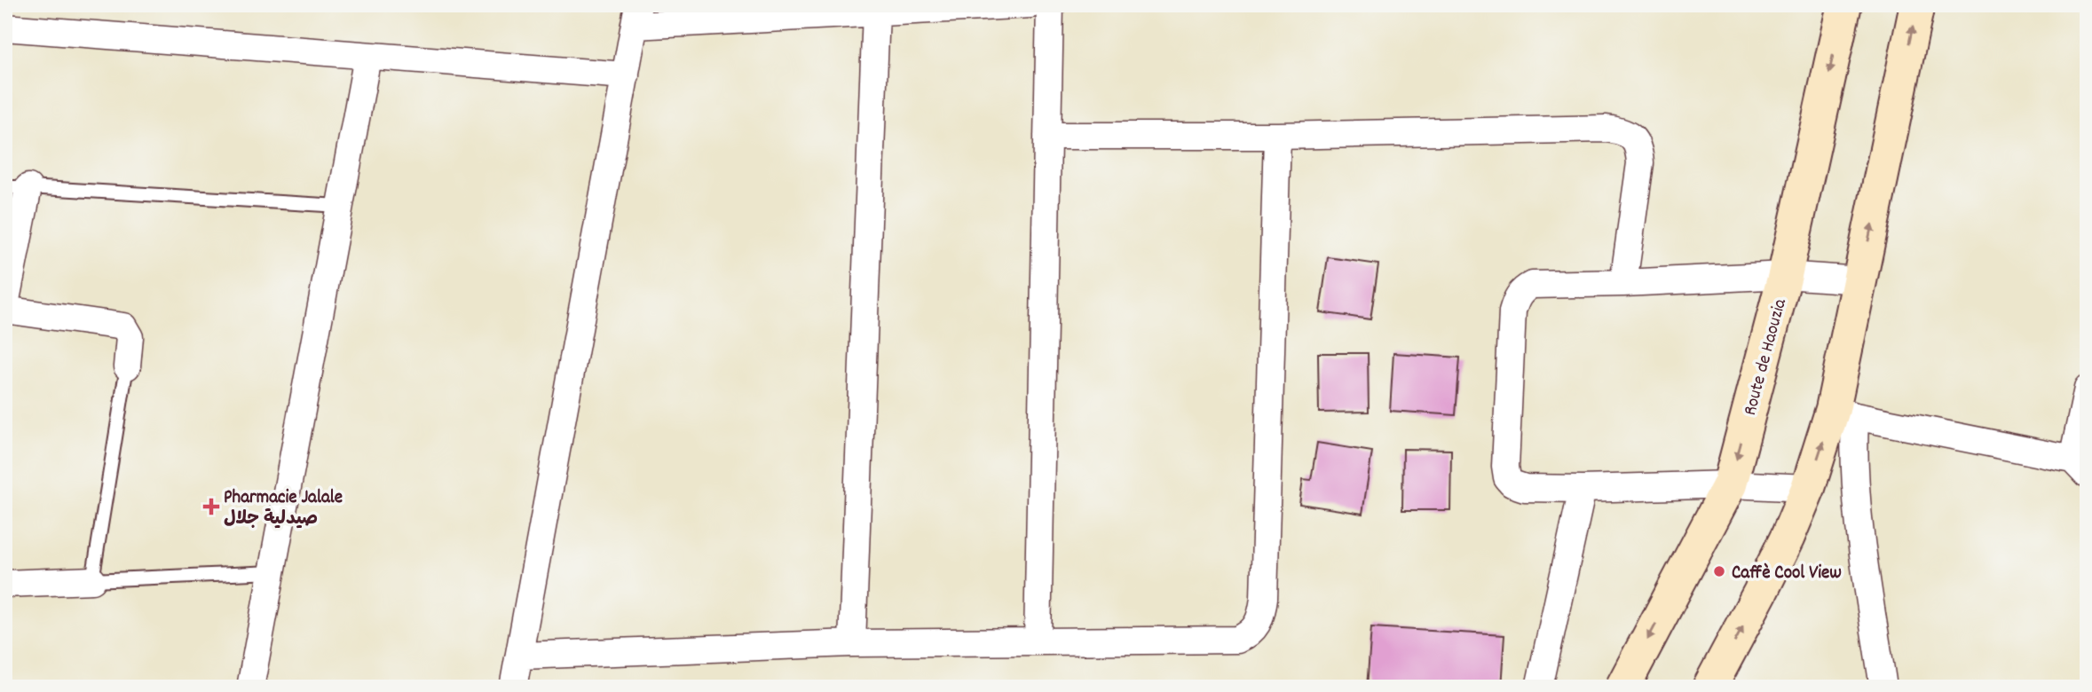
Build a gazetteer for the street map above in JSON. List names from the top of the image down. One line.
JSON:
{"streets":{"street":["Route de Haouzia"]},"places":{"health":["Pharmacie Jalale صيدلية جلال"],"other":["Caffè Cool View"]}}
